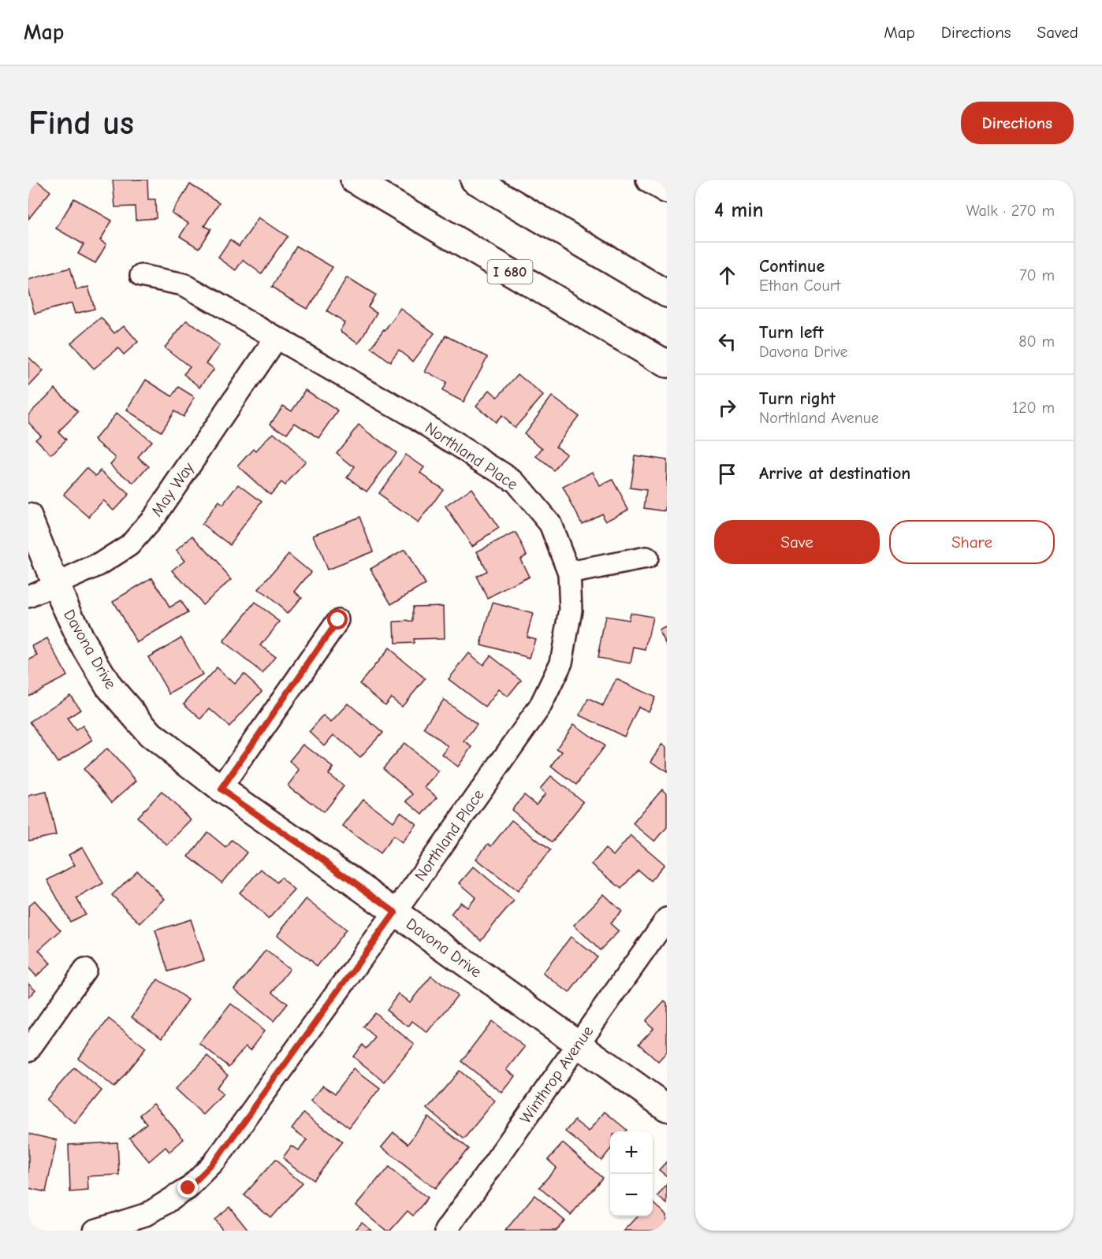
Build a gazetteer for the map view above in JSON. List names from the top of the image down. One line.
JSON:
{"streets":{"main road":["I 680","Davona Drive"],"street":["Northland Place","May Way","Winthrop Avenue"]},"crossings":[["Northland Place","May Way"],["Northland Place","Davona Drive"],["May Way","Davona Drive"],["Davona Drive","Winthrop Avenue"]],"page":{"header":"Map","nav":["Map","Directions","Saved"],"buttons":["Directions",["Save","Share"]],"title":"Find us","heading":["4 min","Walk · 270 m"],"list":[["Continue","Ethan Court","70 m"],["Turn left","Davona Drive","80 m"],["Turn right","Northland Avenue","120 m"],"Arrive at destination"],"map_buttons":["+","−"]}}
